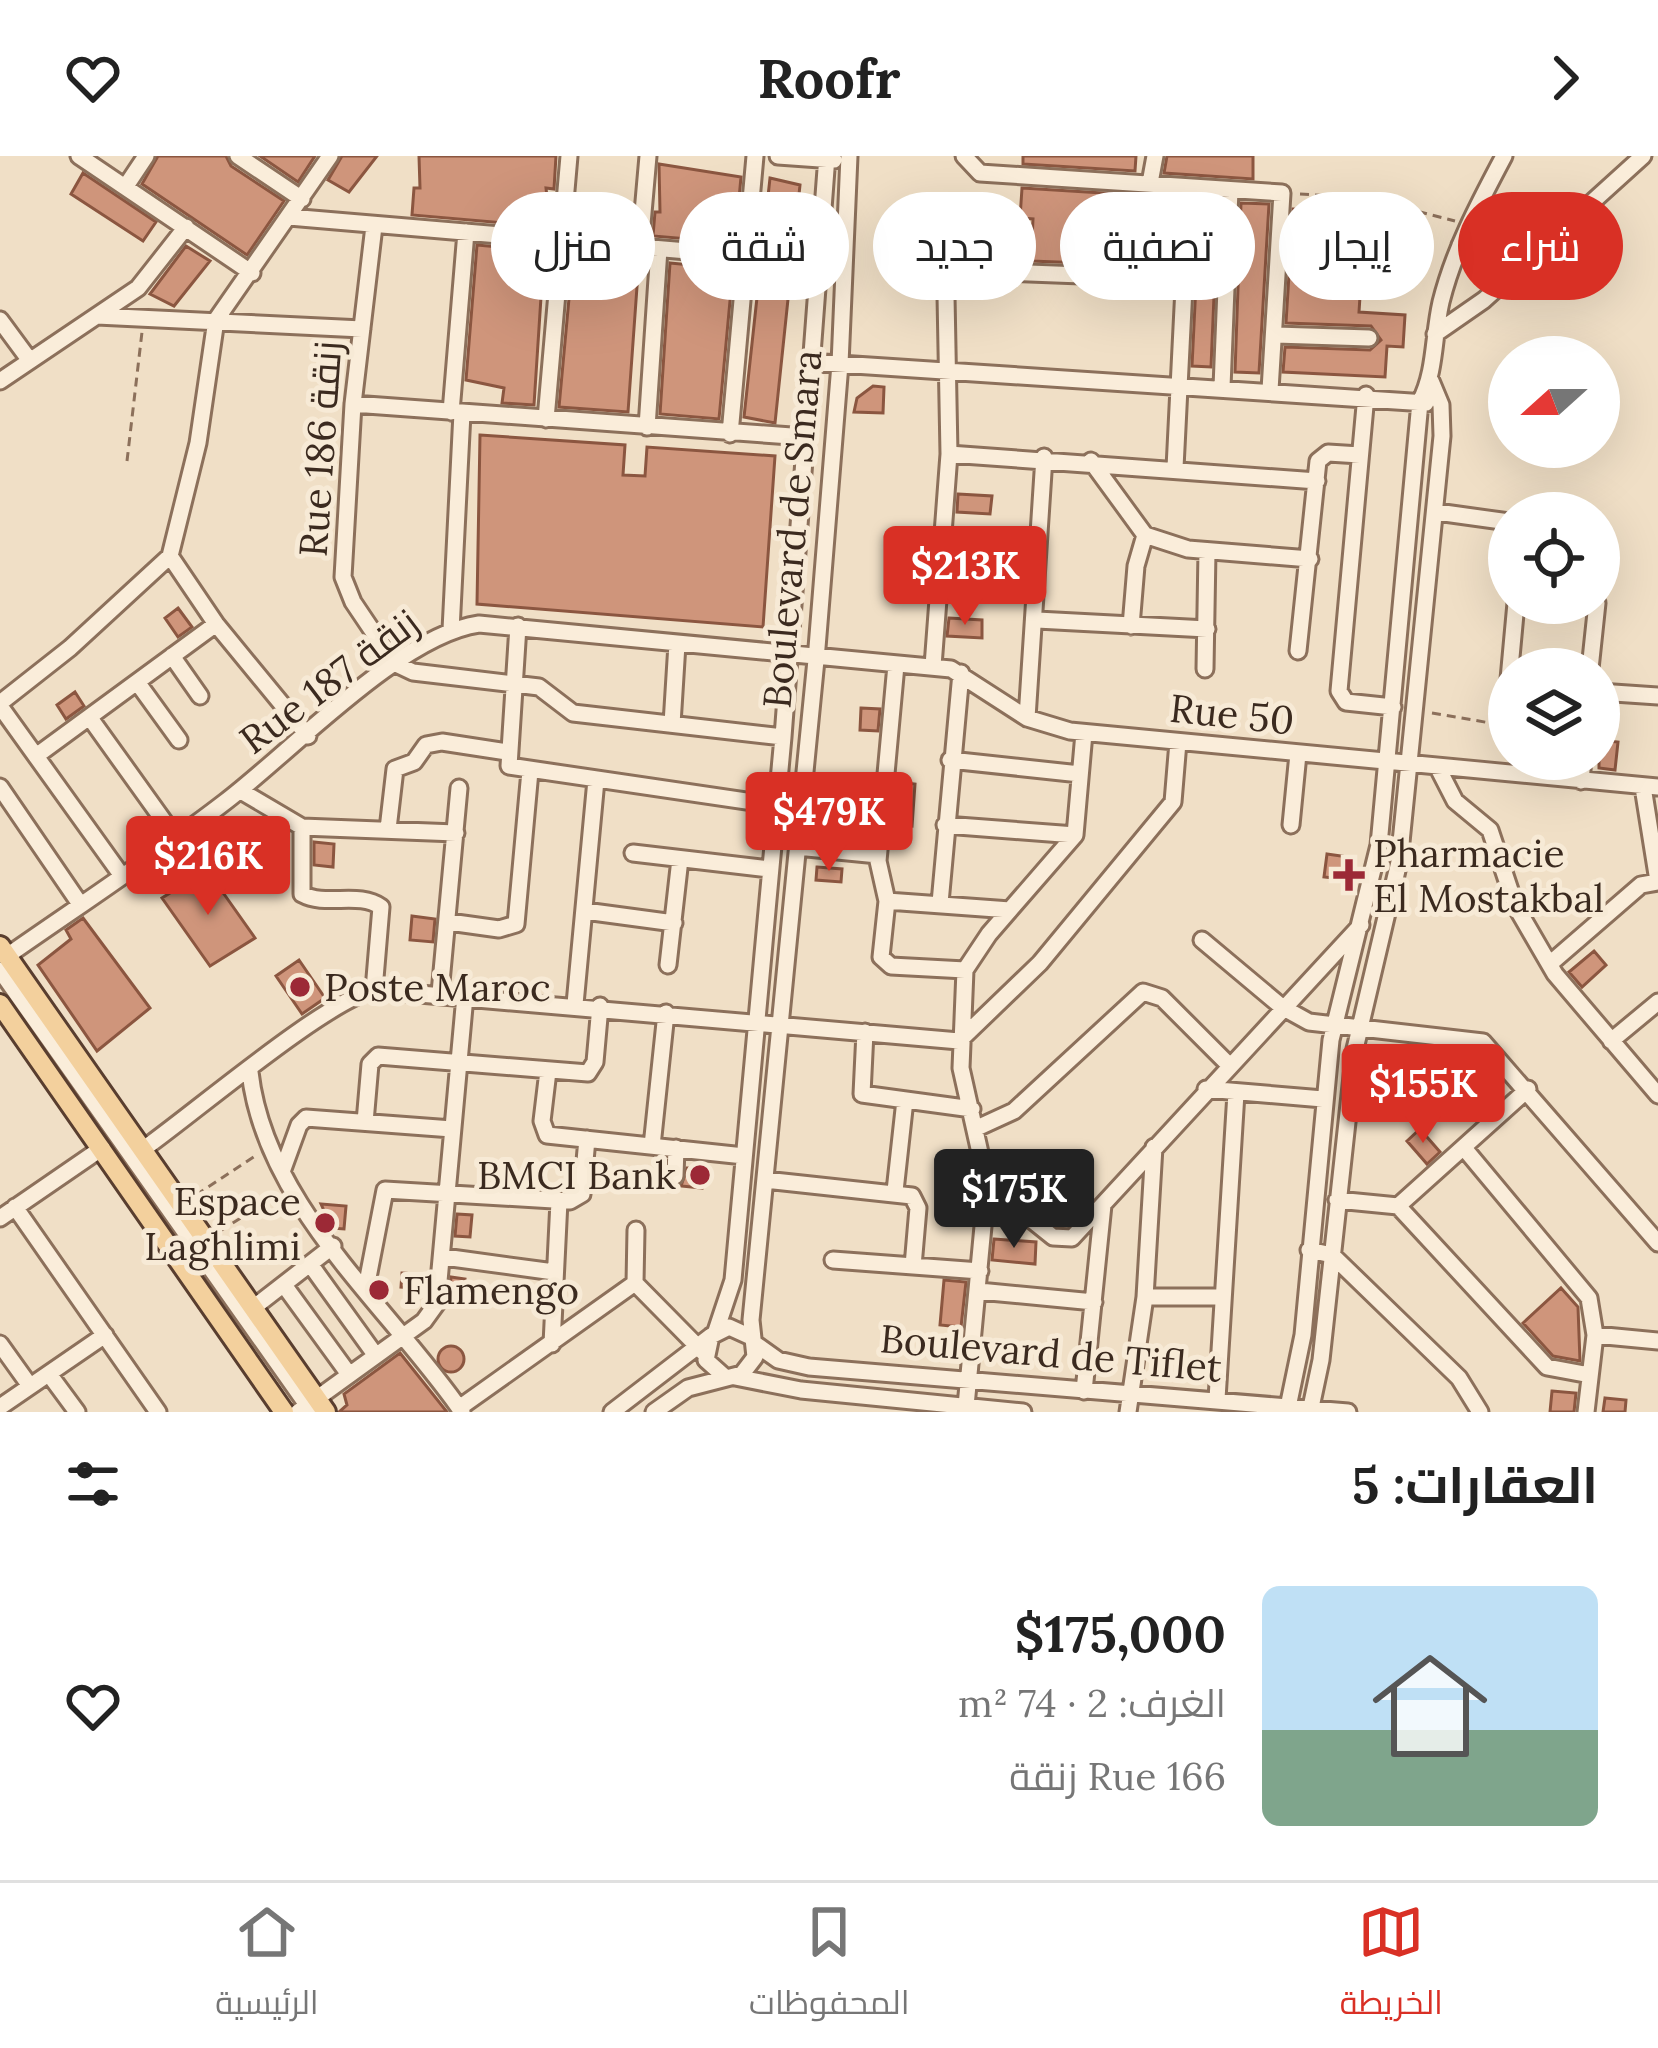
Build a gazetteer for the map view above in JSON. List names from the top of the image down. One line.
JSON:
{"streets":{"street":["Rue 186 زنقة","Boulevard de Smara","Rue 187 زنقة","Rue 50","Boulevard de Tiflet"]},"crossings":[["Rue 186 زنقة","Rue 187 زنقة"],["Boulevard de Smara","Rue 187 زنقة"],["Boulevard de Smara","Rue 50"],["Boulevard de Smara","Boulevard de Tiflet"],["Rue 187 زنقة","Rue 50"]],"places":{"health":["Pharmacie El Mostakbal"],"other":["Poste Maroc","BMCI Bank","Espace Laghlimi","Flamengo"]},"north":"left","page":{"header":"Roofr","chip":["شراء","إيجار","تصفية","جديد","شقة","منزل"],"price":["$213K","$479K","$216K","$155K","$175K"],"heading":"العقارات: 5","list":[{"name":"$175,000","note":"الغرف: 2 · 74 m² · Rue 166 زنقة"}],"tabs":["الخريطة","المحفوظات","الرئيسية"]}}
